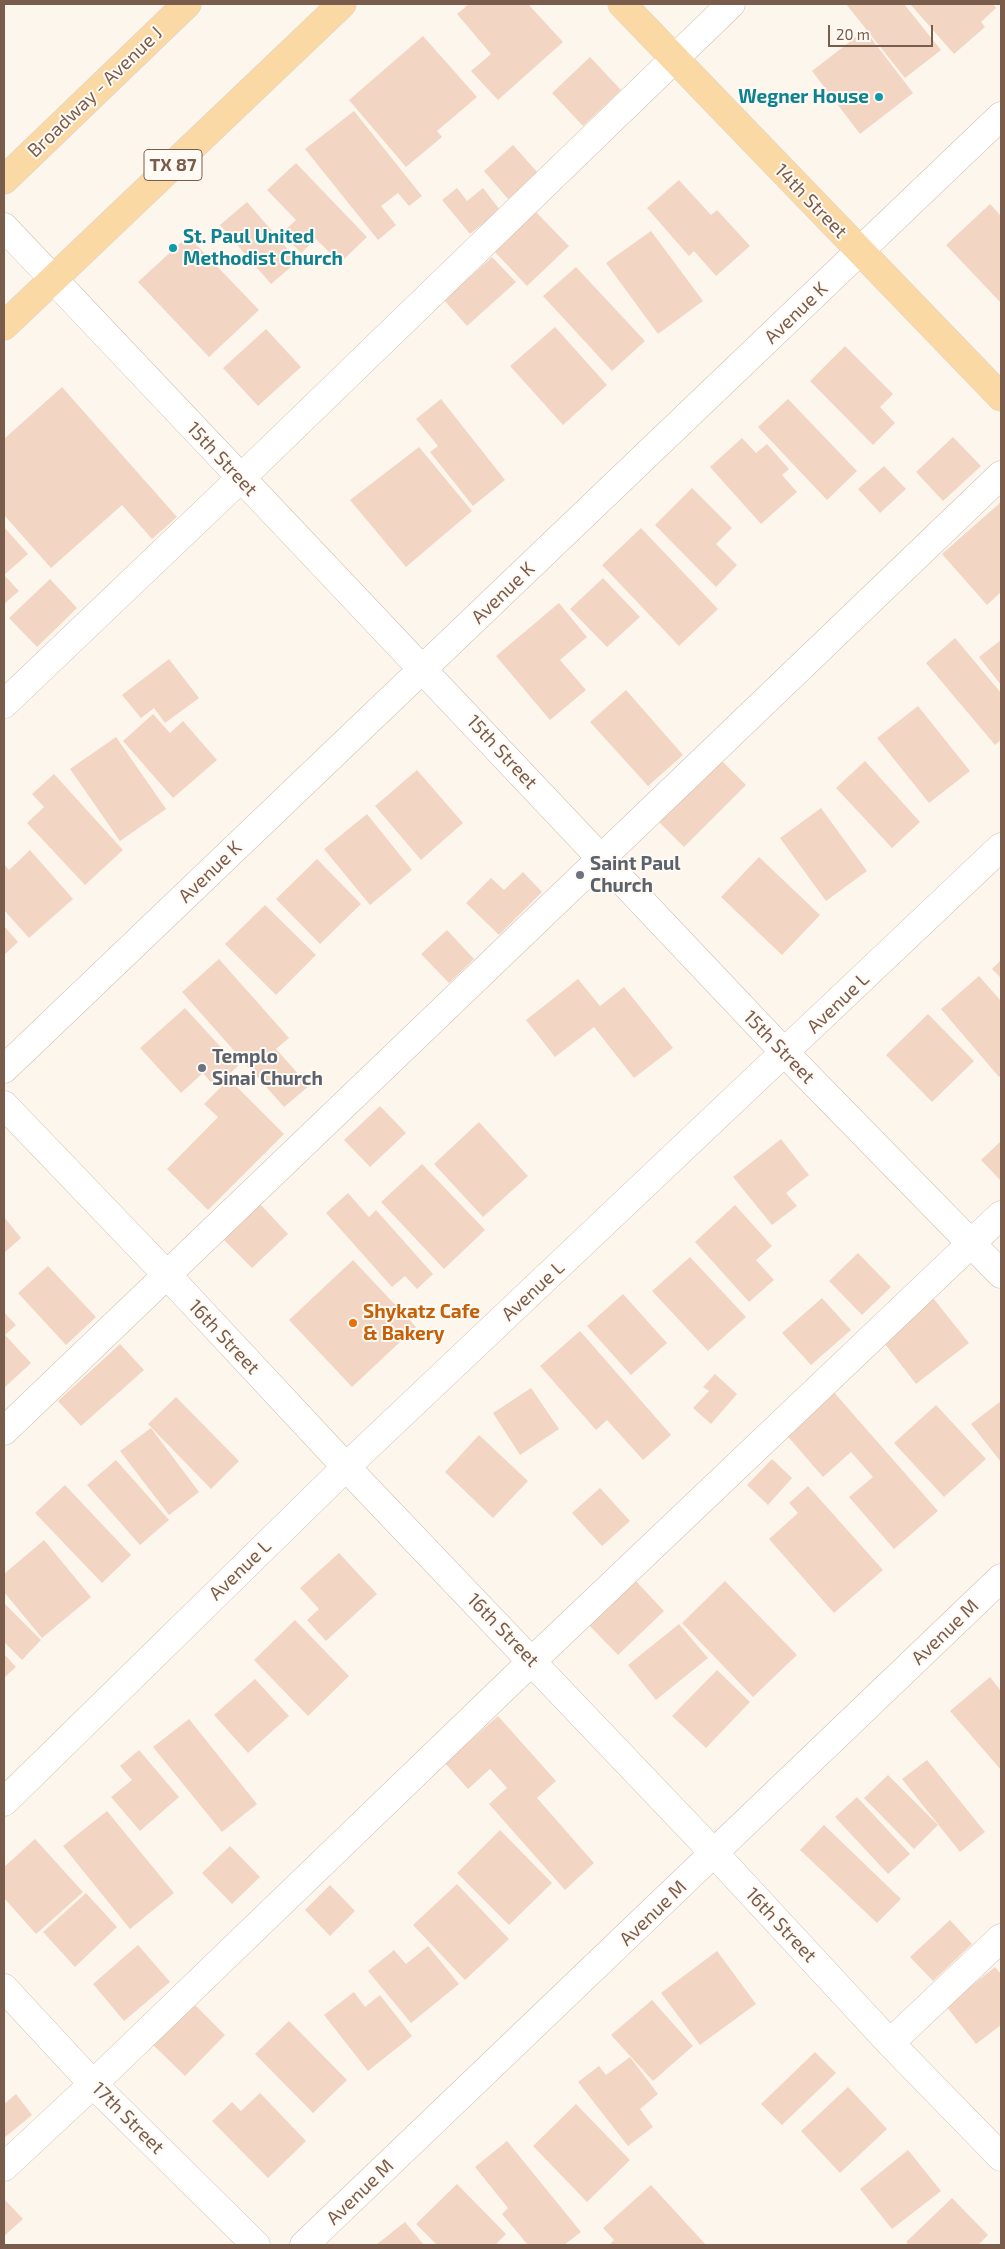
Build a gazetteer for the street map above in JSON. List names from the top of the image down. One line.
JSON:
{"streets":{"main road":["Broadway - Avenue J","TX 87","14th Street"],"street":["Avenue K","15th Street","Avenue L","16th Street","Avenue M","17th Street"]},"crossings":[["TX 87","15th Street"],["14th Street","Avenue K"],["Avenue K","15th Street"],["15th Street","Avenue L"],["Avenue L","16th Street"],["16th Street","Avenue M"]],"places":["Wegner House","St. Paul United Methodist Church","Saint Paul Church","Templo Sinai Church","Shykatz Cafe & Bakery"],"scale_bar":"20 m"}
